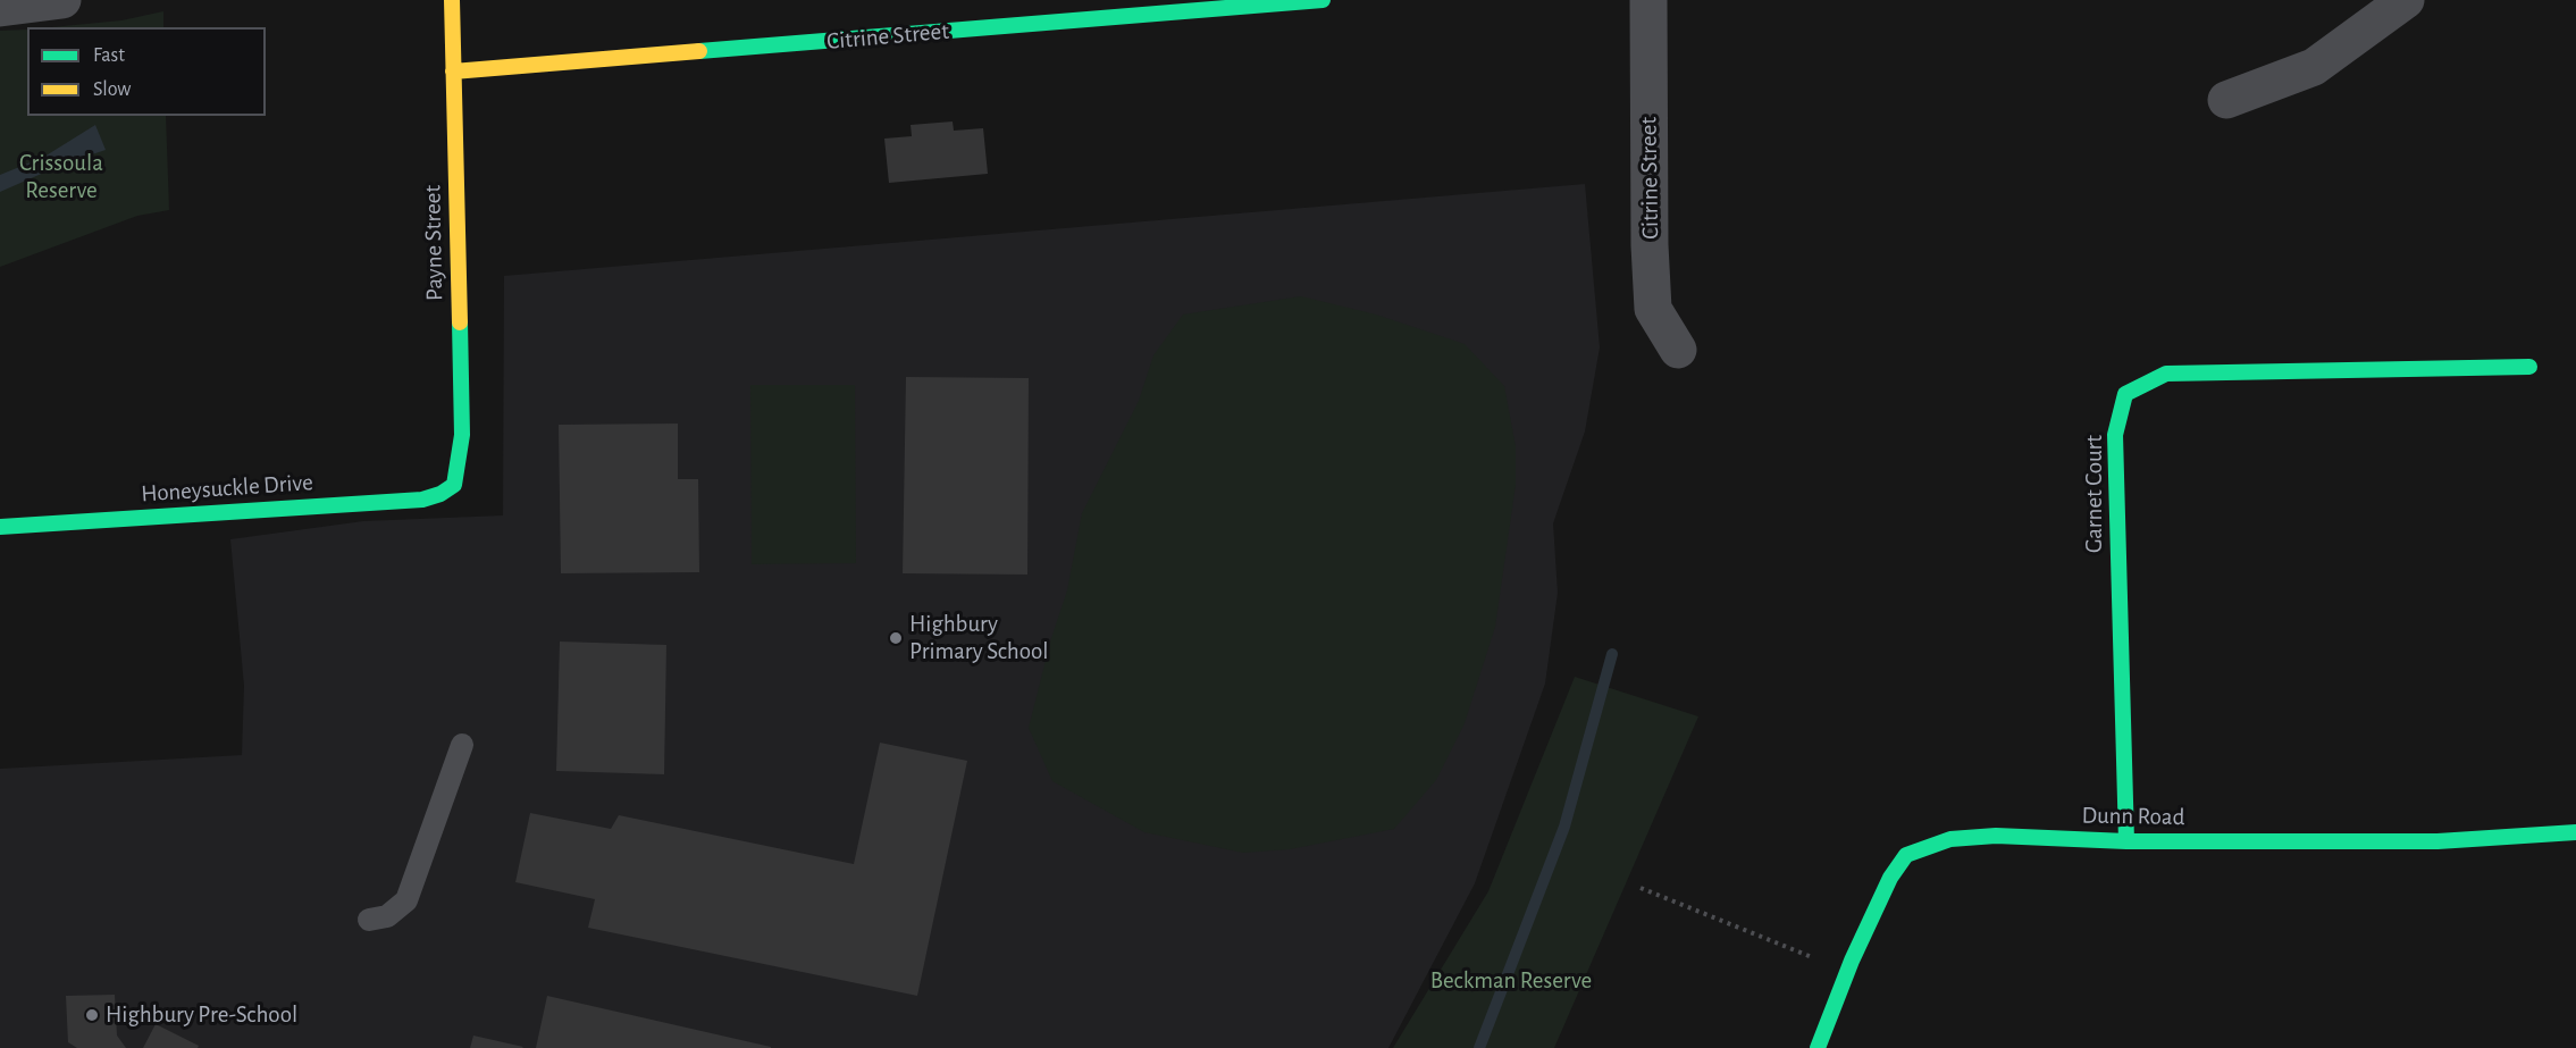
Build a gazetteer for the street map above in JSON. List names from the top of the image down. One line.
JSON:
{"streets":{"street":["Citrine Street","Payne Street","Honeysuckle Drive","Garnet Court","Dunn Road"]},"crossings":[["Citrine Street","Payne Street"],["Payne Street","Honeysuckle Drive"],["Garnet Court","Dunn Road"]],"parks":["Crissoula Reserve","Beckman Reserve"],"places":["Highbury Primary School","Highbury Pre-School"],"legend":["Fast","Slow"]}
